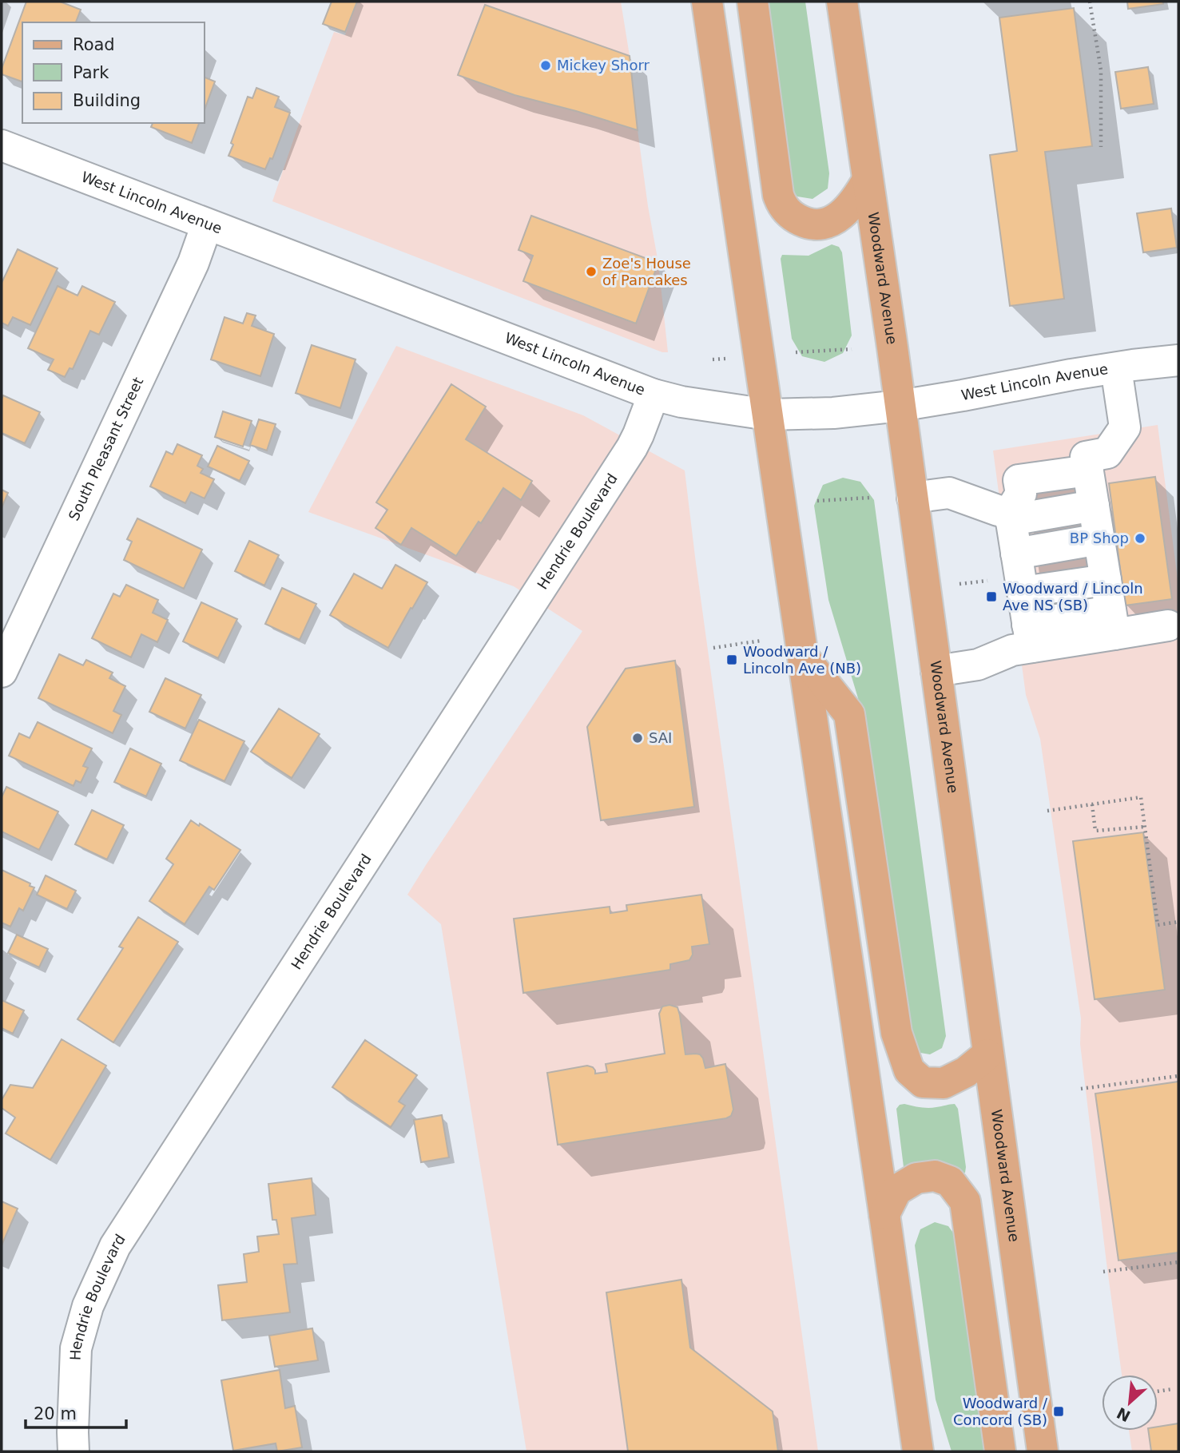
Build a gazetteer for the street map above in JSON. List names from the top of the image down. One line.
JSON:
{"streets":{"main road":["Woodward Avenue"],"street":["West Lincoln Avenue","South Pleasant Street","Hendrie Boulevard"]},"crossings":[["West Lincoln Avenue","Woodward Avenue"],["West Lincoln Avenue","South Pleasant Street"],["West Lincoln Avenue","Hendrie Boulevard"]],"places":{"other":["Mickey Shorr","Zoe's House of Pancakes","BP Shop","SAI"],"transit":["Woodward / Lincoln Ave NS (SB)","Woodward / Lincoln Ave (NB)","Woodward / Concord (SB)"]},"legend":["Road","Park","Building"],"scale_bar":"20 m","north":"bottom left"}
